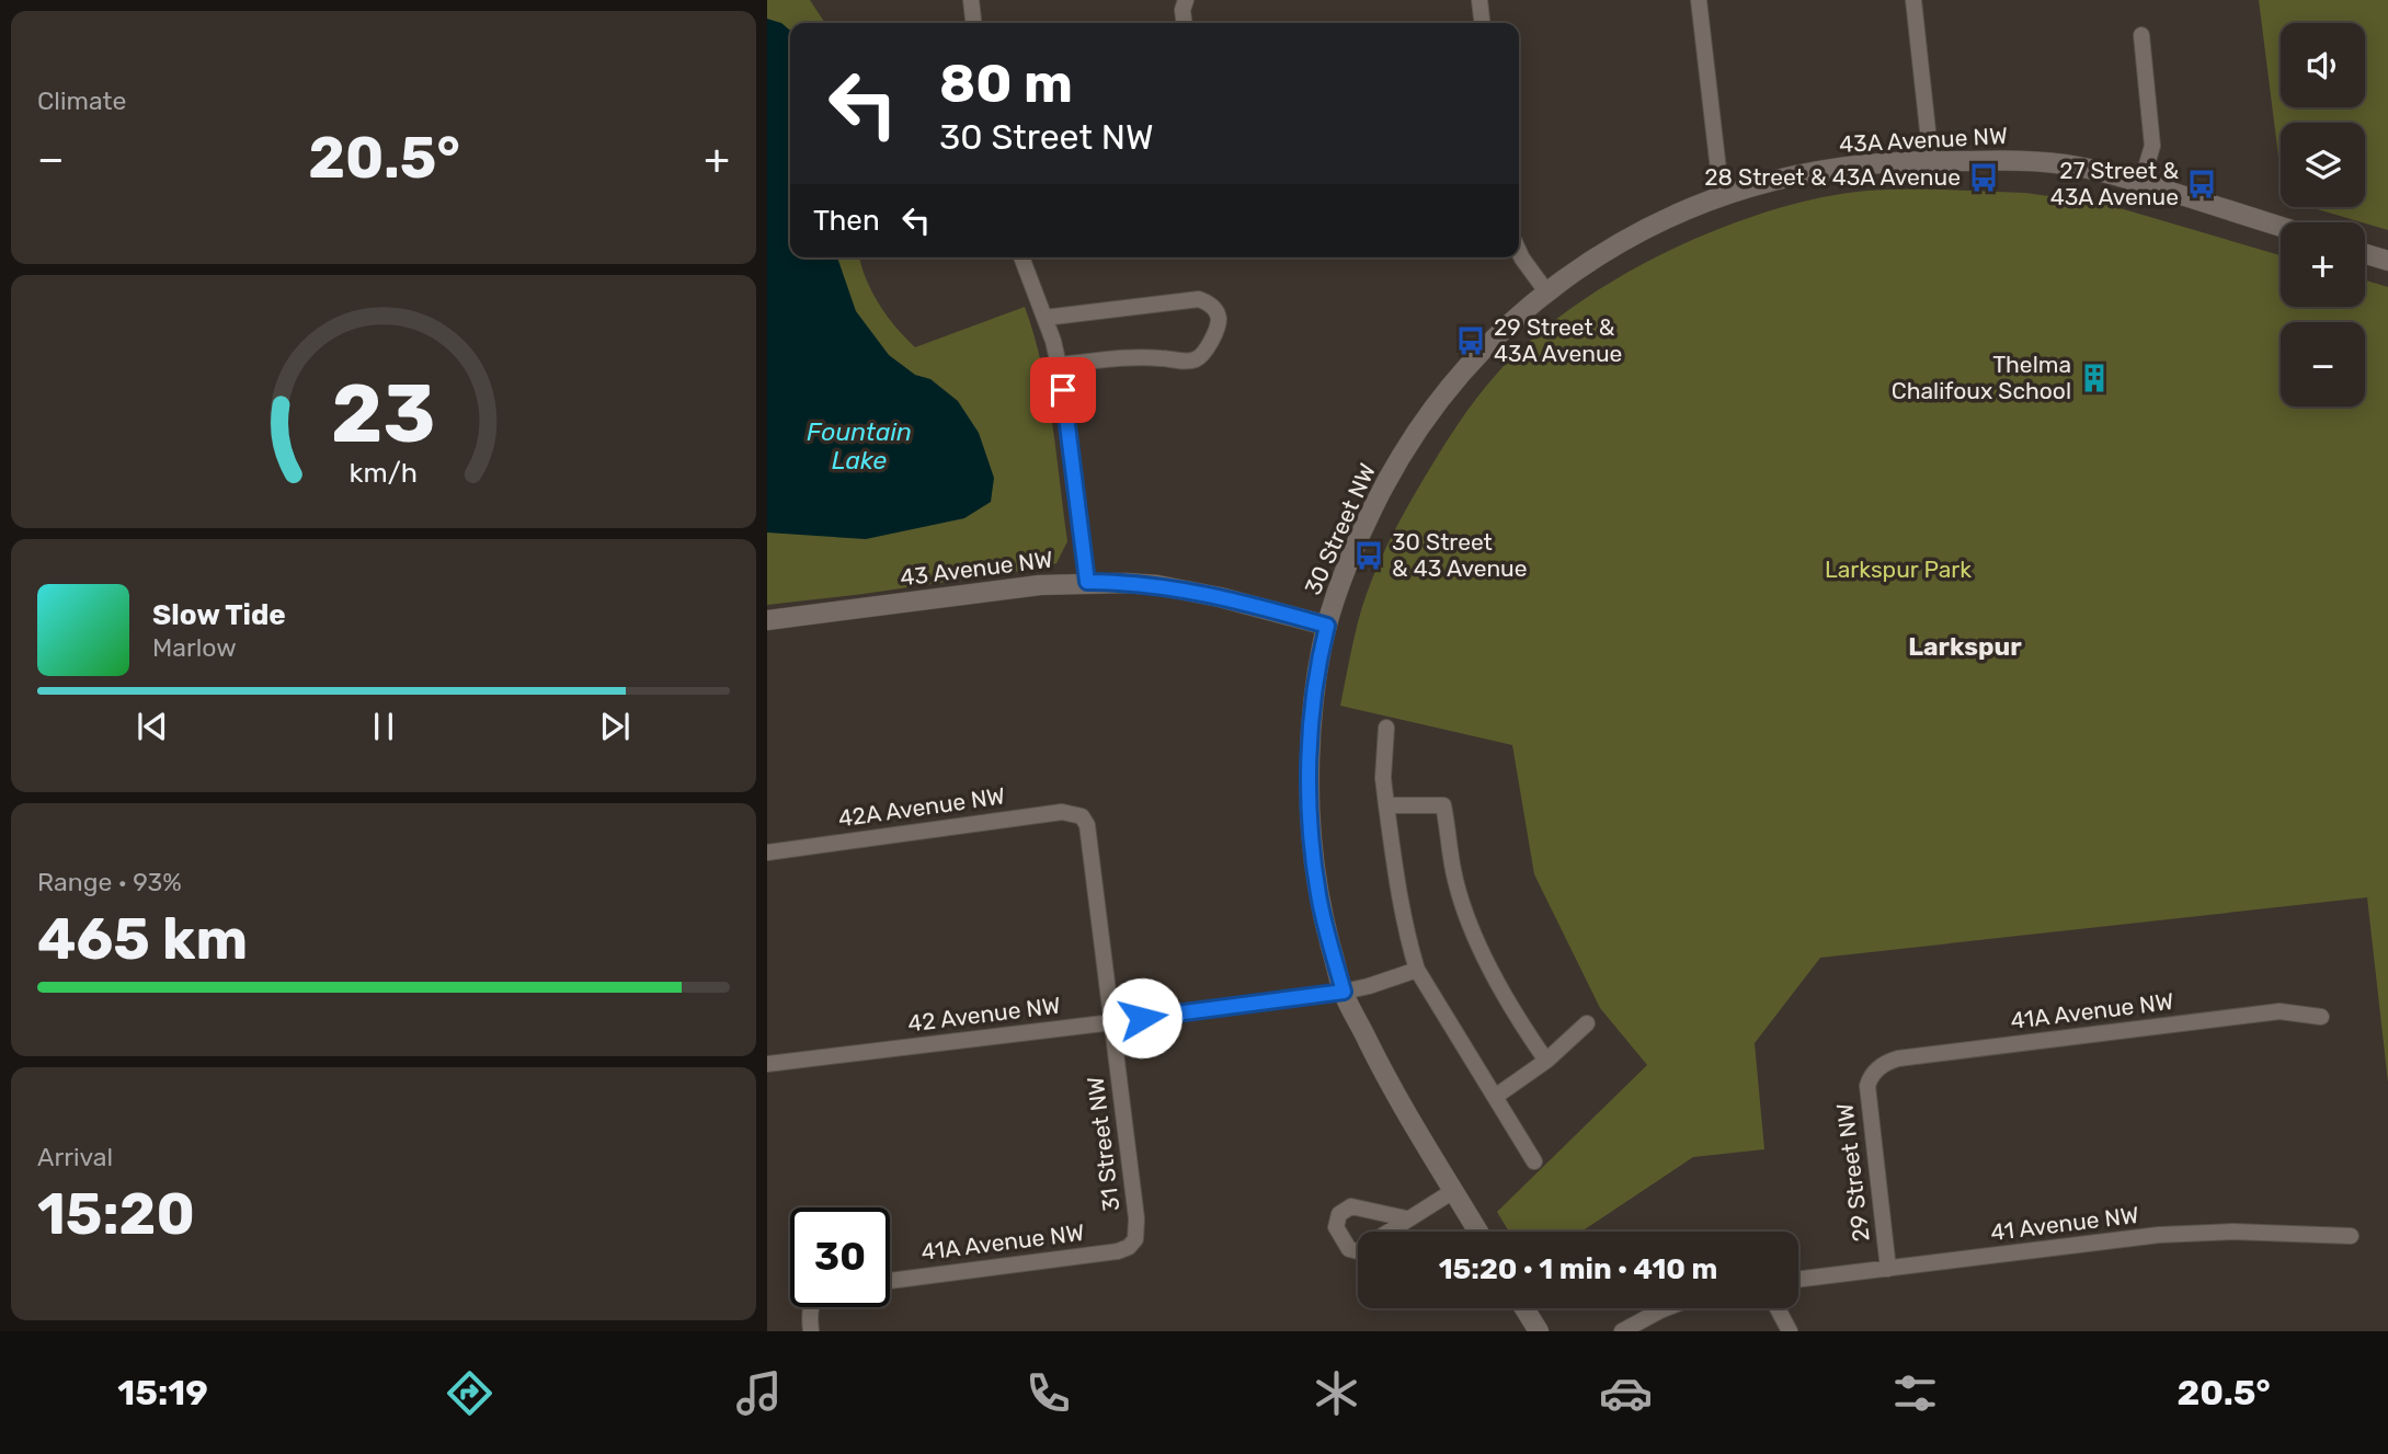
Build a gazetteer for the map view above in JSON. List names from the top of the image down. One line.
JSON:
{"streets":{"street":["43A Avenue NW","30 Street NW","43 Avenue NW","42A Avenue NW","41A Avenue NW","42 Avenue NW","31 Street NW","29 Street NW","41 Avenue NW"]},"crossings":[["43A Avenue NW","30 Street NW"],["30 Street NW","43 Avenue NW"],["30 Street NW","42 Avenue NW"],["42A Avenue NW","31 Street NW"],["41A Avenue NW","31 Street NW"],["41A Avenue NW","29 Street NW"],["42 Avenue NW","31 Street NW"],["29 Street NW","41 Avenue NW"]],"districts":["Larkspur"],"water":["Fountain Lake"],"parks":["Larkspur Park"],"places":{"bus stop":["28 Street & 43A Avenue","27 Street & 43A Avenue","29 Street & 43A Avenue","30 Street & 43 Avenue"],"building":["Thelma Chalifoux School"]},"page":{"tile":["Climate",["Range · 93%","465 km"],["Arrival","15:20"]],"map_buttons":["+","−"],"turn":["80 m","30 Street NW"],"heat":["−","20.5°","+"],"then":"Then","song":["Slow Tide","Marlow"],"limit":"30","trip":"15:20 · 1 min · 410 m","tabs":["15:19","20.5°"],"gauge":["23","km/h"]}}
